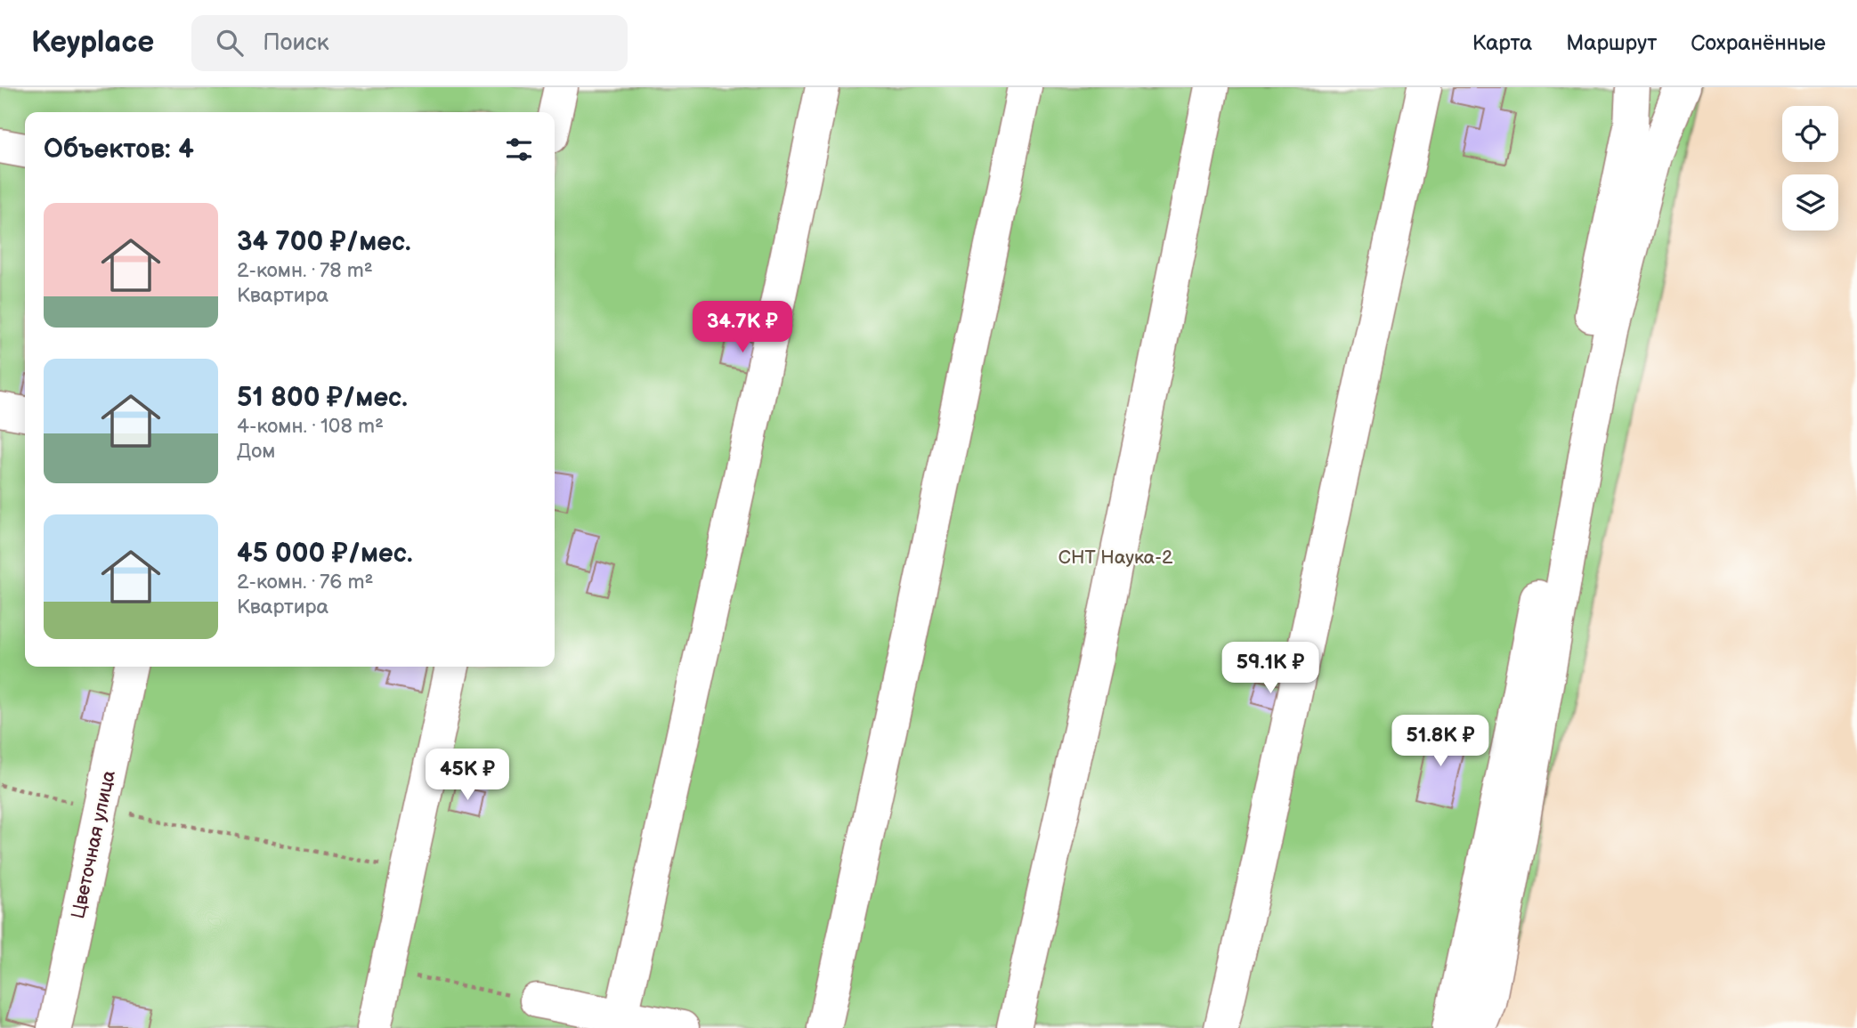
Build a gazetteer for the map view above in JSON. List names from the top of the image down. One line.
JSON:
{"streets":{"street":["Цветочная улица"]},"parks":["СНТ Наука-2"],"page":{"header":"Keyplace","search":"Поиск","nav":["Карта","Маршрут","Сохранённые"],"heading":"Объектов: 4","list":[{"name":"34 700 ₽/мес.","note":"2-комн. · 78 m² · Квартира"},{"name":"51 800 ₽/мес.","note":"4-комн. · 108 m² · Дом"},{"name":"45 000 ₽/мес.","note":"2-комн. · 76 m² · Квартира"}],"price":["34.7K ₽","59.1K ₽","51.8K ₽","45K ₽"]}}
